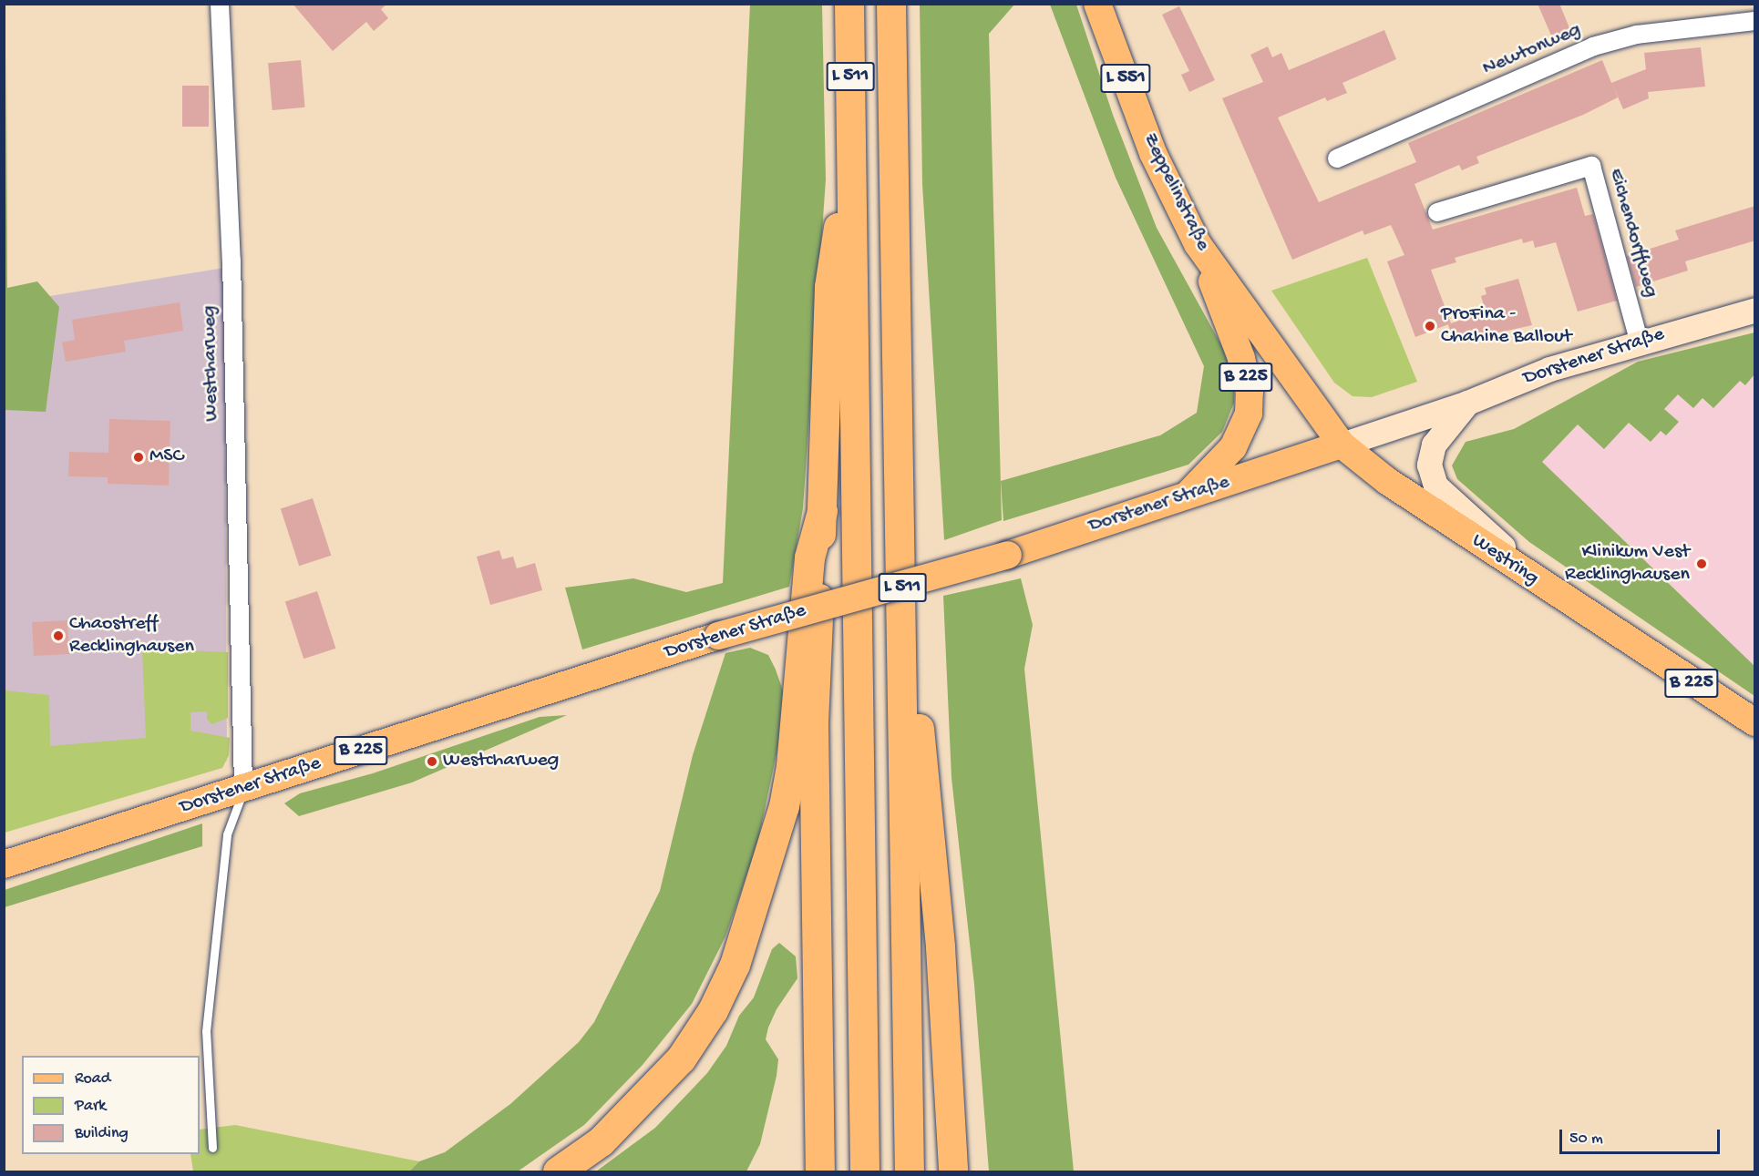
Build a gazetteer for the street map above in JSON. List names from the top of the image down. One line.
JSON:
{"streets":{"highway":["L 511"],"main road":["L 551","Zeppelinstraße","Dorstener Straße","B 225","Westring"],"street":["Newtonweg","Eichendorffweg","Westcharweg"]},"crossings":[["Zeppelinstraße","Dorstener Straße"],["Zeppelinstraße","B 225"],["Zeppelinstraße","Westring"],["Eichendorffweg","Dorstener Straße"],["Dorstener Straße","Westcharweg"],["Dorstener Straße","B 225"],["Dorstener Straße","Westring"]],"places":["ProFina - Chahine Ballout","MSC","Klinikum Vest Recklinghausen","Chaostreff Recklinghausen","Westcharweg"],"legend":["Road","Park","Building"],"scale_bar":"50 m"}
